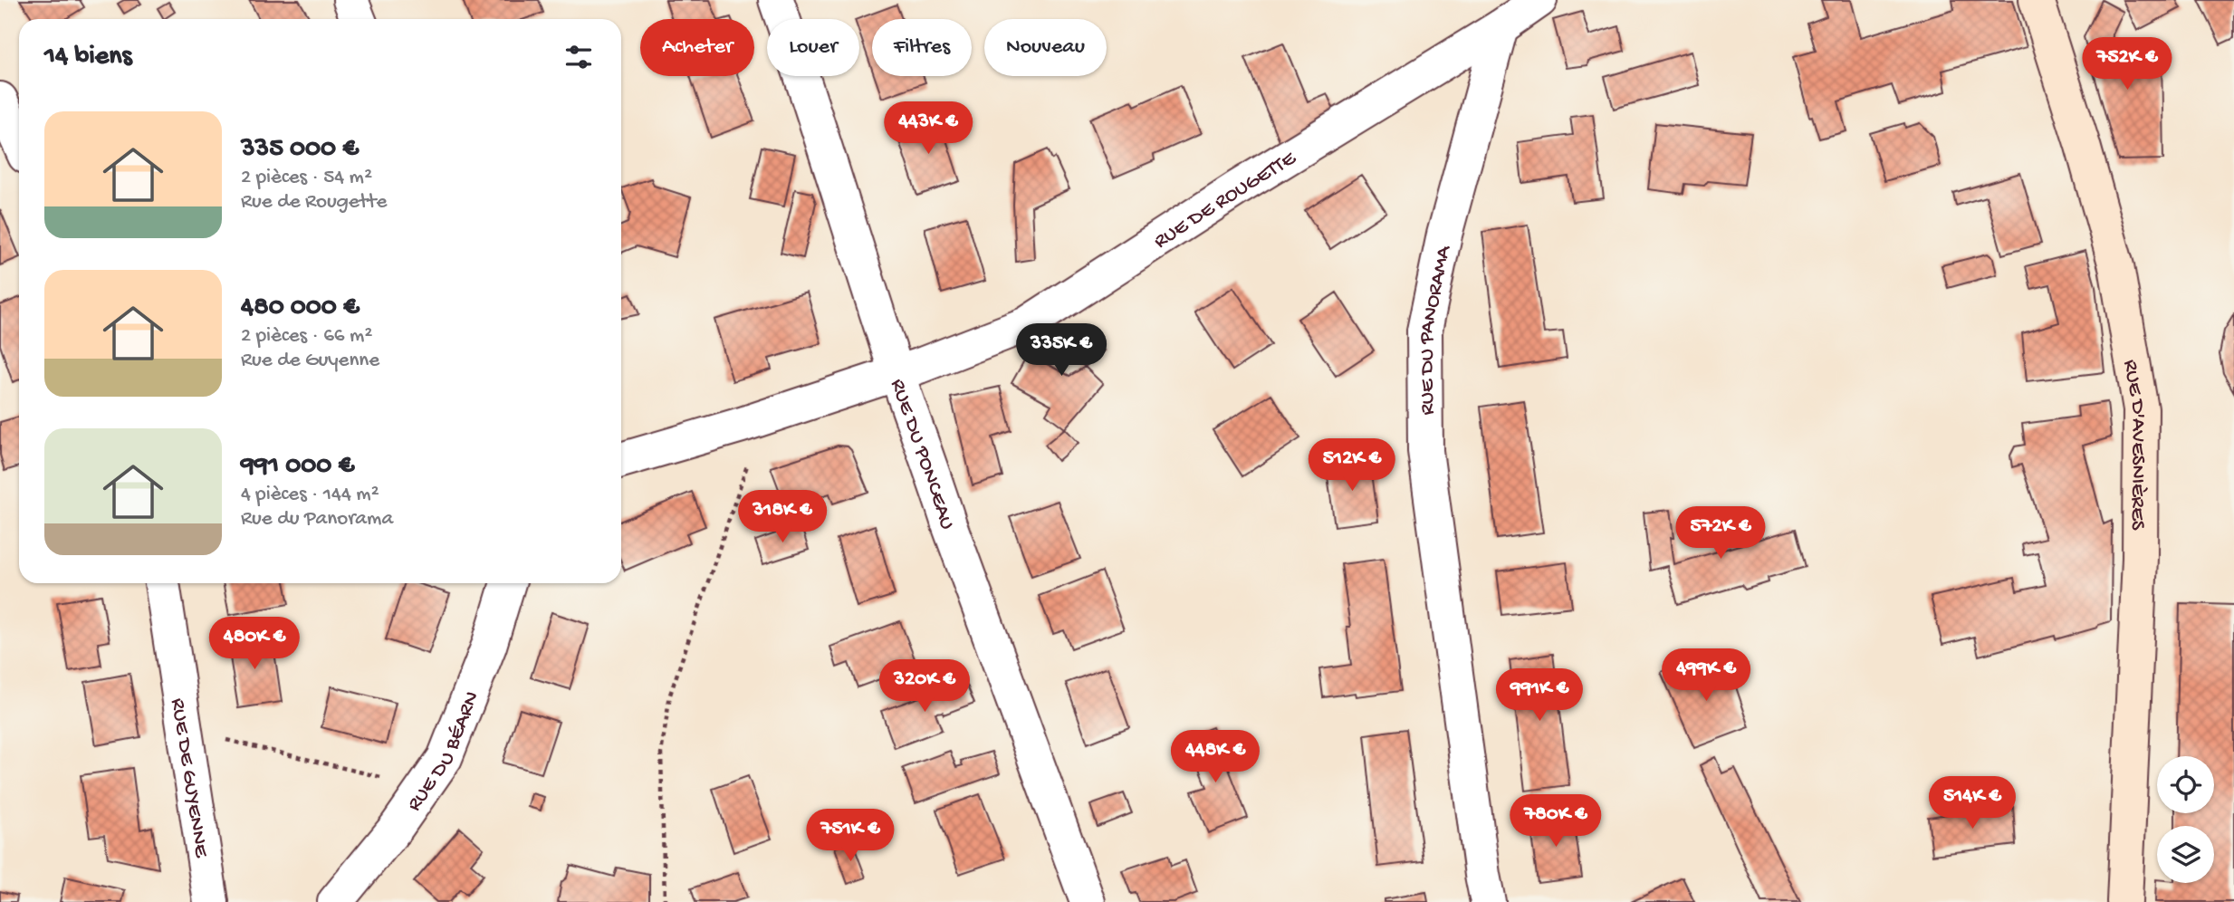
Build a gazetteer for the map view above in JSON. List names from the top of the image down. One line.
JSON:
{"streets":{"street":["RUE DE ROUGETTE","RUE DU PANORAMA","RUE D'AVESNIÈRES","RUE DU PONCEAU","RUE DU BÉARN","RUE DE GUYENNE"]},"crossings":[["RUE DE ROUGETTE","RUE DU PANORAMA"],["RUE DE ROUGETTE","RUE DU PONCEAU"]],"page":{"chip":["Acheter","Louer","Filtres","Nouveau"],"heading":"14 biens","price":["752K €","443K €","335K €","512K €","318K €","572K €","480K €","499K €","320K €","991K €","448K €","514K €","780K €","751K €"],"list":[{"name":"335 000 €","note":"2 pièces · 54 m² · Rue de Rougette"},{"name":"480 000 €","note":"2 pièces · 66 m² · Rue de Guyenne"},{"name":"991 000 €","note":"4 pièces · 144 m² · Rue du Panorama"}]}}
